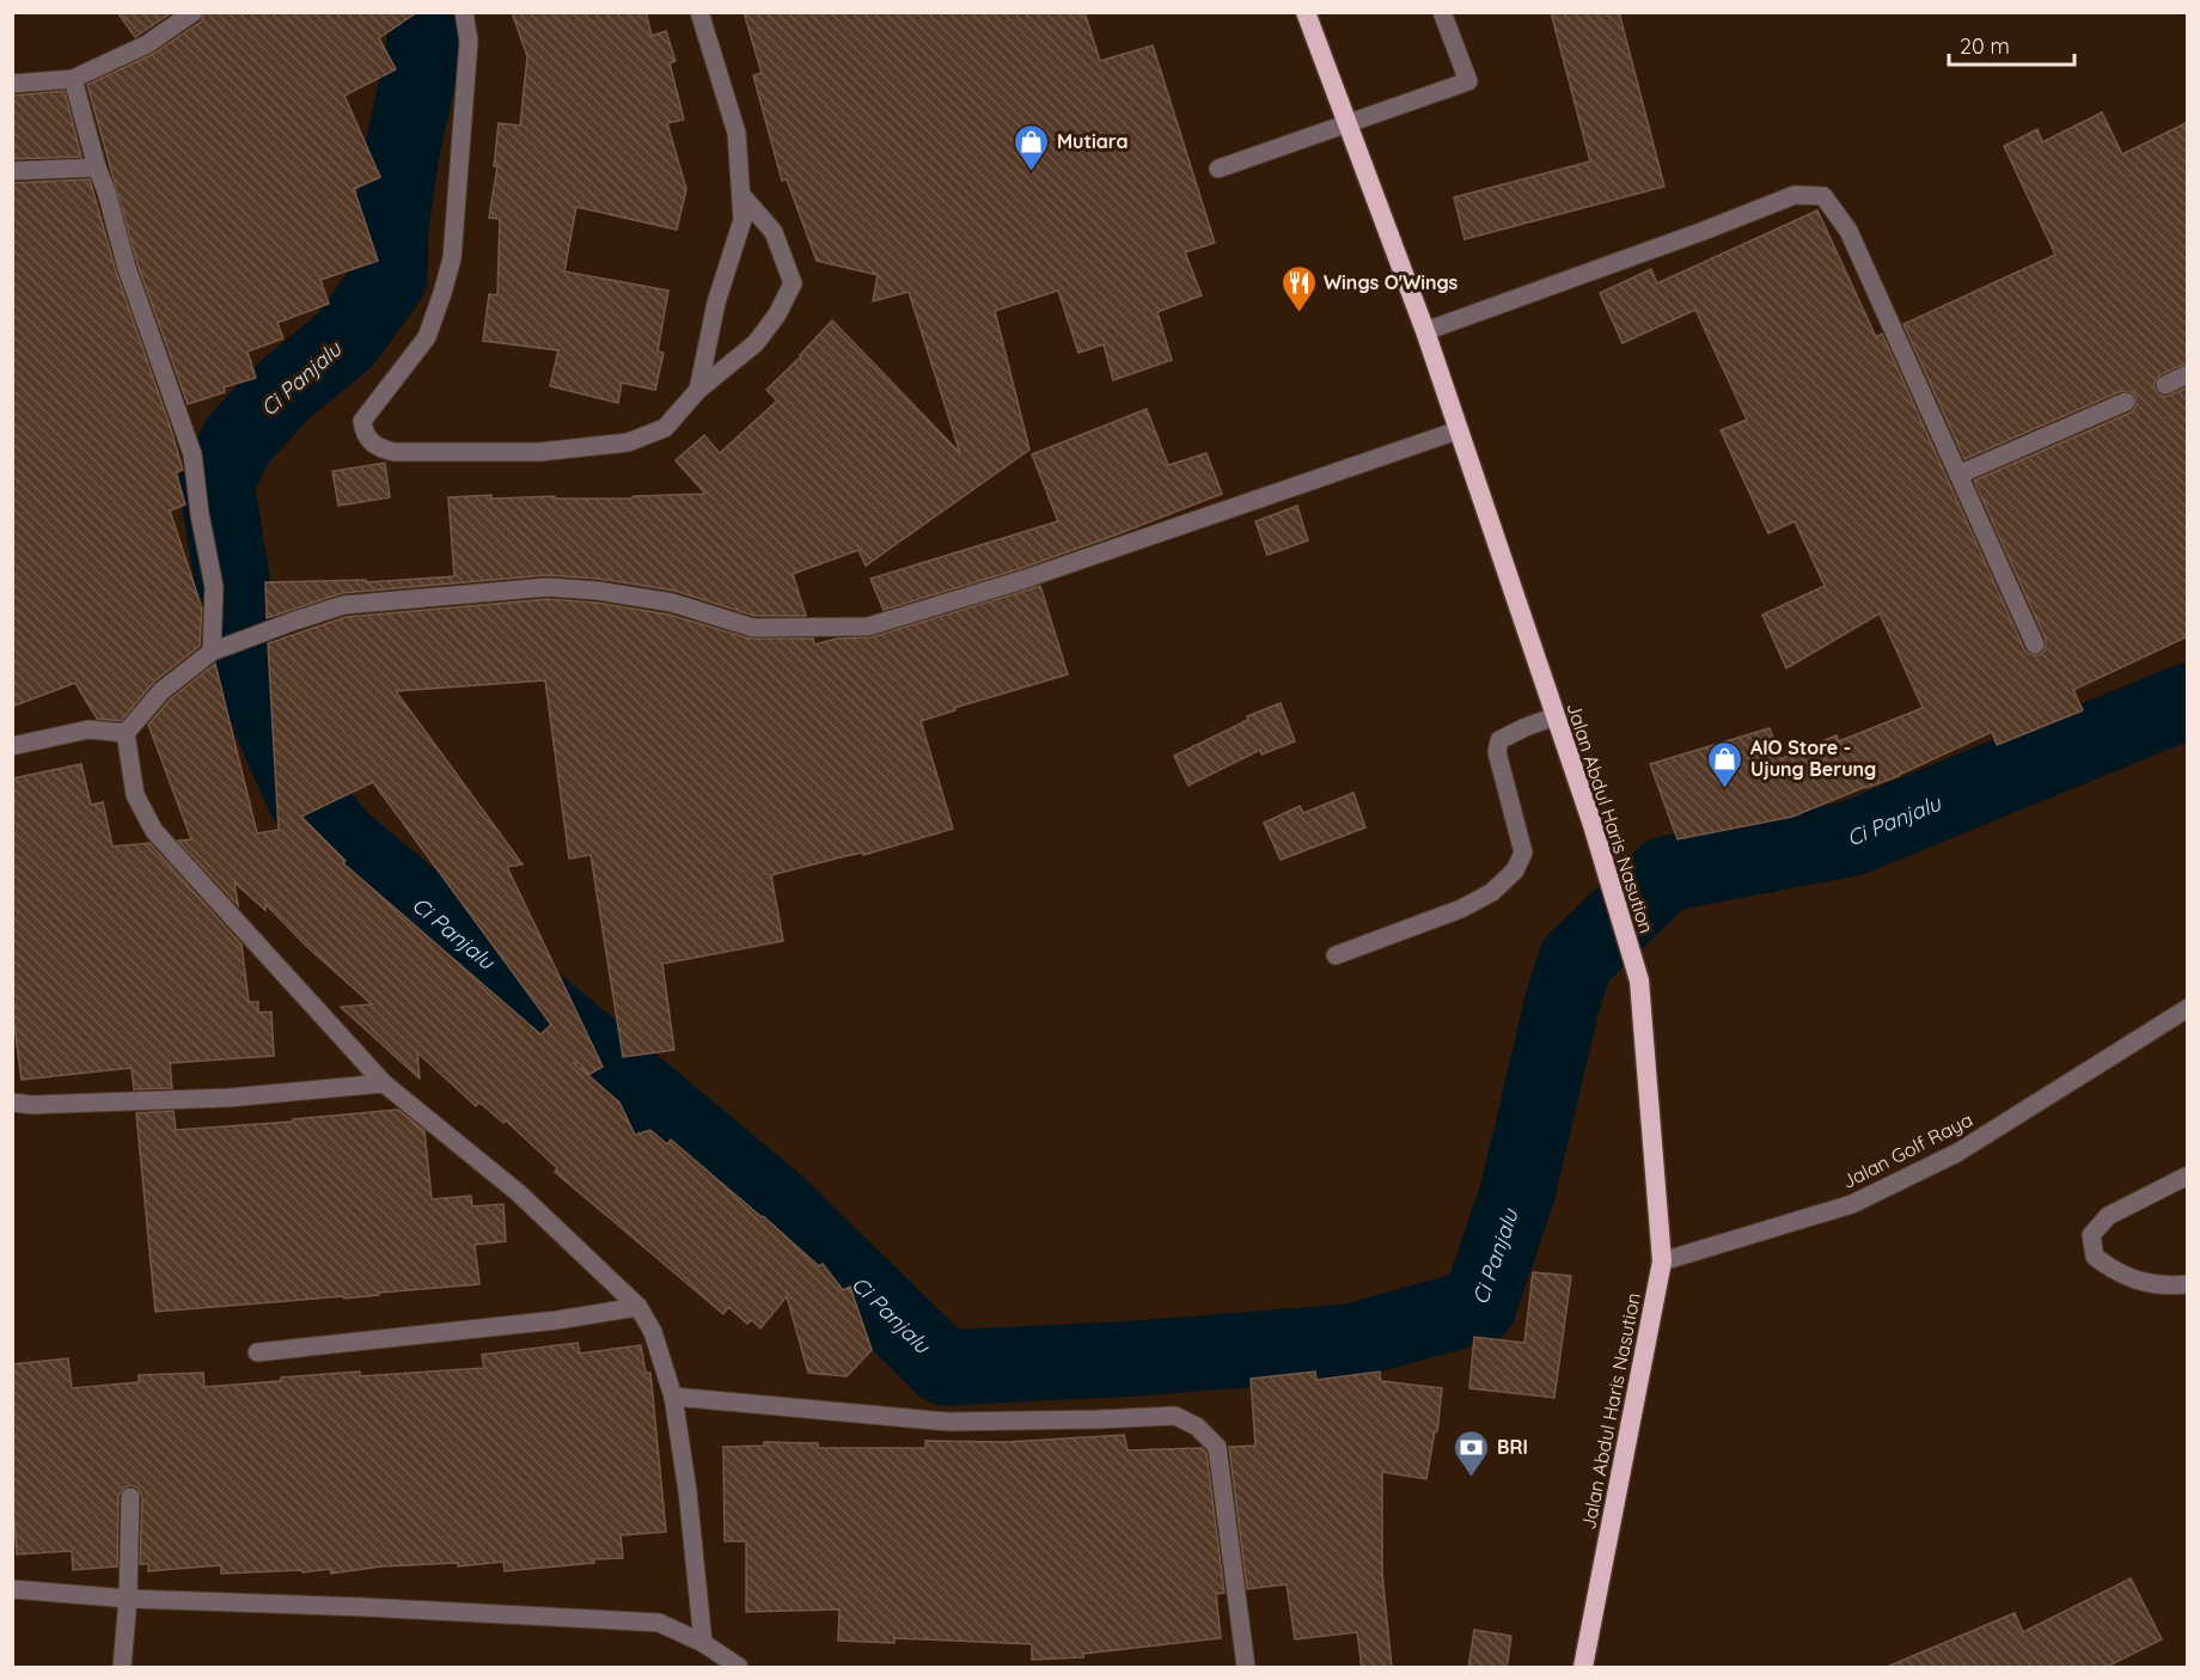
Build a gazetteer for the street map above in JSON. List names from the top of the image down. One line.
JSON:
{"streets":{"highway":["Jalan Abdul Haris Nasution"],"street":["Jalan Golf Raya"]},"crossings":[["Jalan Abdul Haris Nasution","Jalan Golf Raya"]],"water":["Ci Panjalu"],"places":{"shop":["Mutiara","AIO Store - Ujung Berung"],"restaurant":["Wings O'Wings"],"bank":["BRI"]},"scale_bar":"20 m"}
